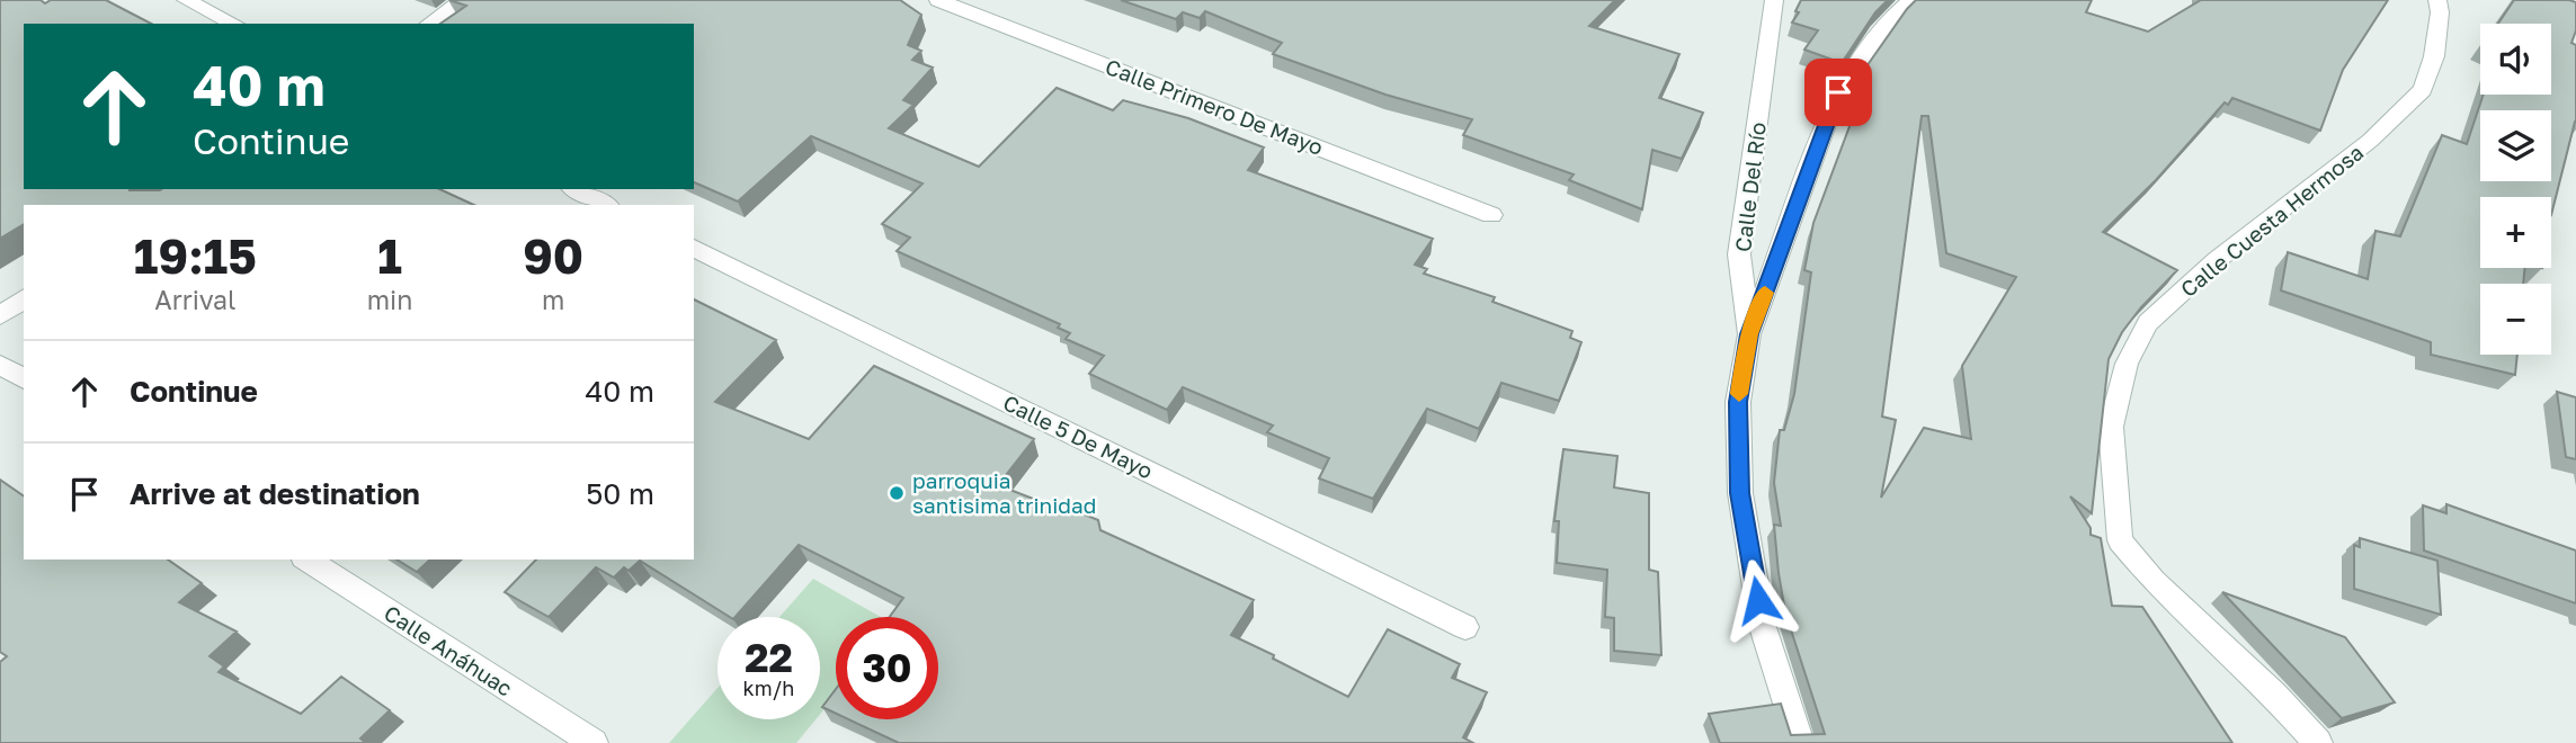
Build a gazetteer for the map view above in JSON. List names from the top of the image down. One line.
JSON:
{"streets":{"street":["Calle Primero De Mayo","Calle Del Río","Calle Cuesta Hermosa","Calle 5 De Mayo","Calle Anáhuac"]},"places":["parroquia santisima trinidad"],"page":{"map_buttons":["+","−"],"turn":["40 m","Continue"],"eta":["19:15","Arrival","1","min","90","m"],"list":[{"name":"Continue","value":"40 m"},{"name":"Arrive at destination","value":"50 m"}],"speed":"22 km/h","limit":"30"}}
